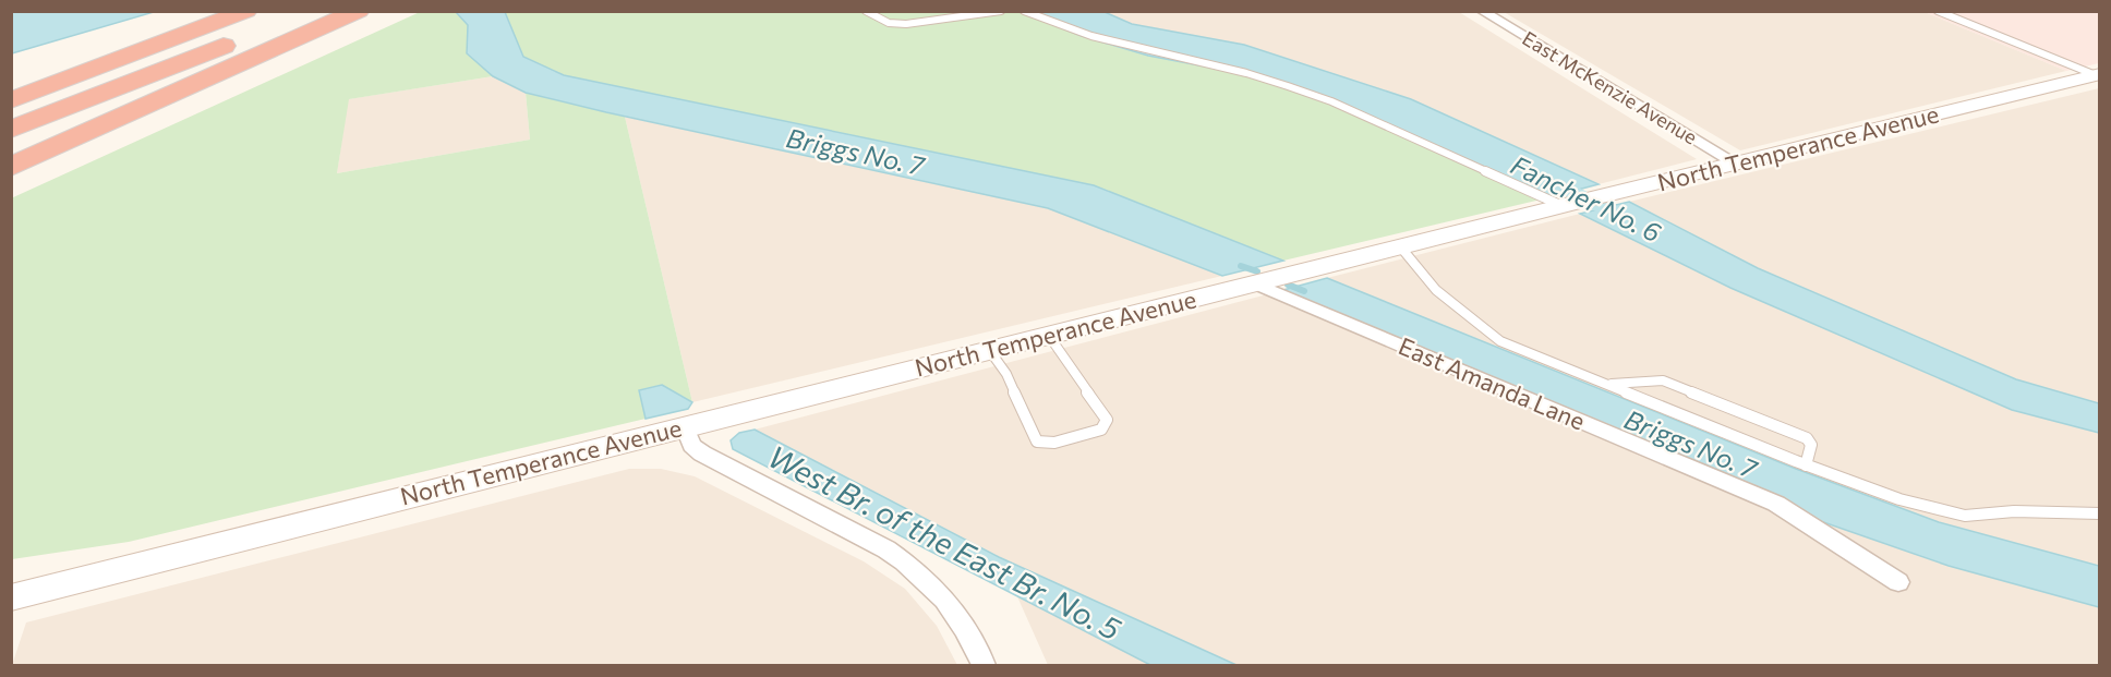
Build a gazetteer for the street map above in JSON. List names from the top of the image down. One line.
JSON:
{"streets":{"main road":["North Temperance Avenue"],"street":["East McKenzie Avenue","East Amanda Lane"]},"crossings":[["East McKenzie Avenue","North Temperance Avenue"],["North Temperance Avenue","East Amanda Lane"]],"water":["Briggs No. 7","Fancher No. 6","West Br. of the East Br. No. 5"]}
